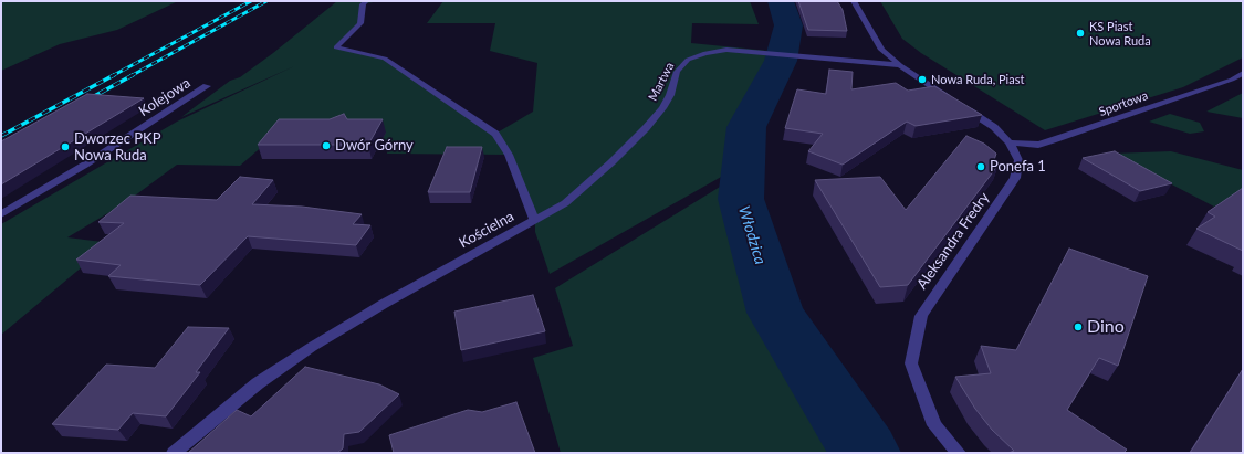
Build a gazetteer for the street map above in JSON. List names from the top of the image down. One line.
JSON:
{"streets":{"street":["Martwa","Kolejowa","Sportowa","Kościelna","Aleksandra Fredry"]},"crossings":[["Martwa","Kościelna"],["Martwa","Aleksandra Fredry"],["Sportowa","Aleksandra Fredry"]],"water":["Włodzica"],"places":["KS Piast Nowa Ruda","Nowa Ruda, Piast","Dwór Górny","Dworzec PKP Nowa Ruda","Ponefa 1","Dino"]}
